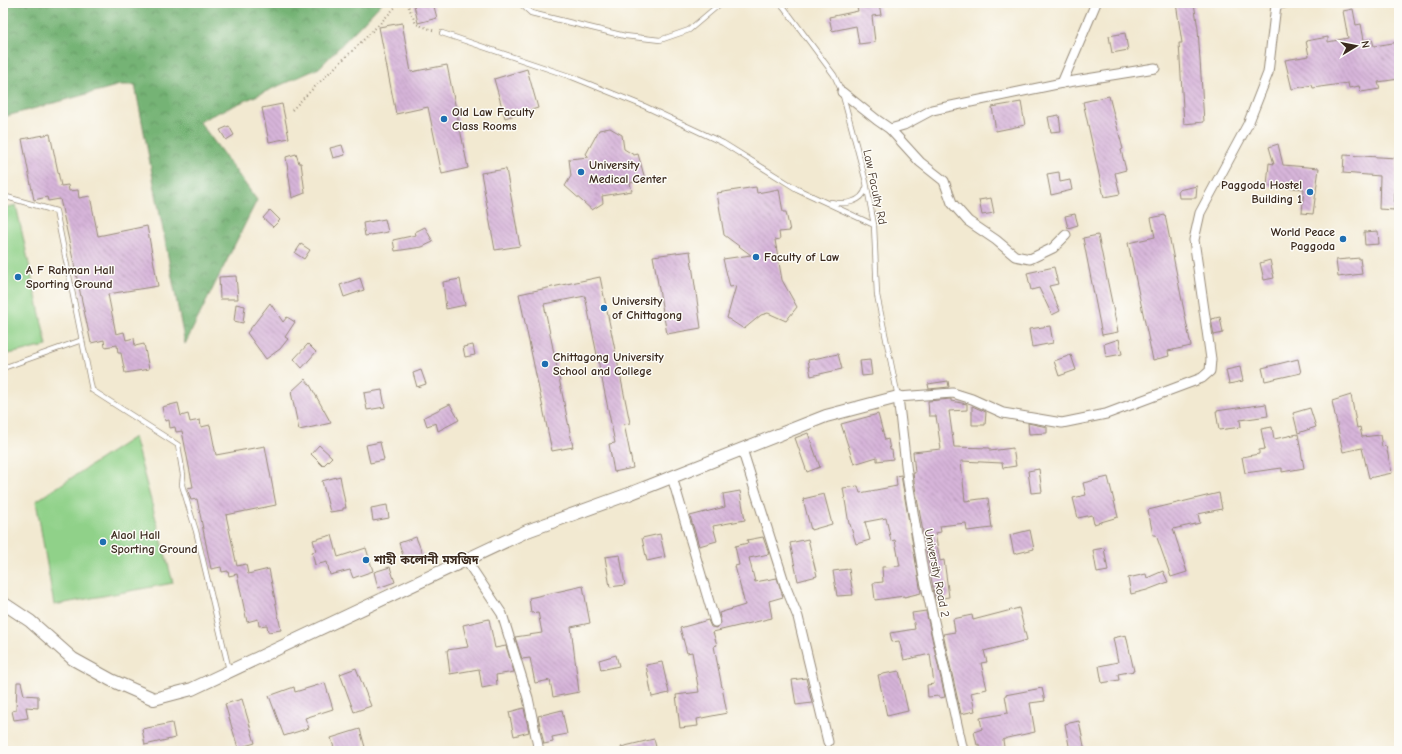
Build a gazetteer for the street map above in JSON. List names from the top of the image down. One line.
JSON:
{"streets":{"street":["University Road 2"],"lane":["Law Faculty Rd"]},"crossings":[["Law Faculty Rd","University Road 2"]],"places":["Old Law Faculty Class Rooms","University Medical Center","Paggoda Hostel Building 1","World Peace Paggoda","Faculty of Law","A F Rahman Hall Sporting Ground","University of Chittagong","Chittagong University School and College","Alaol Hall Sporting Ground","শাহী কলোনী মসজিদ"],"north":"right"}
